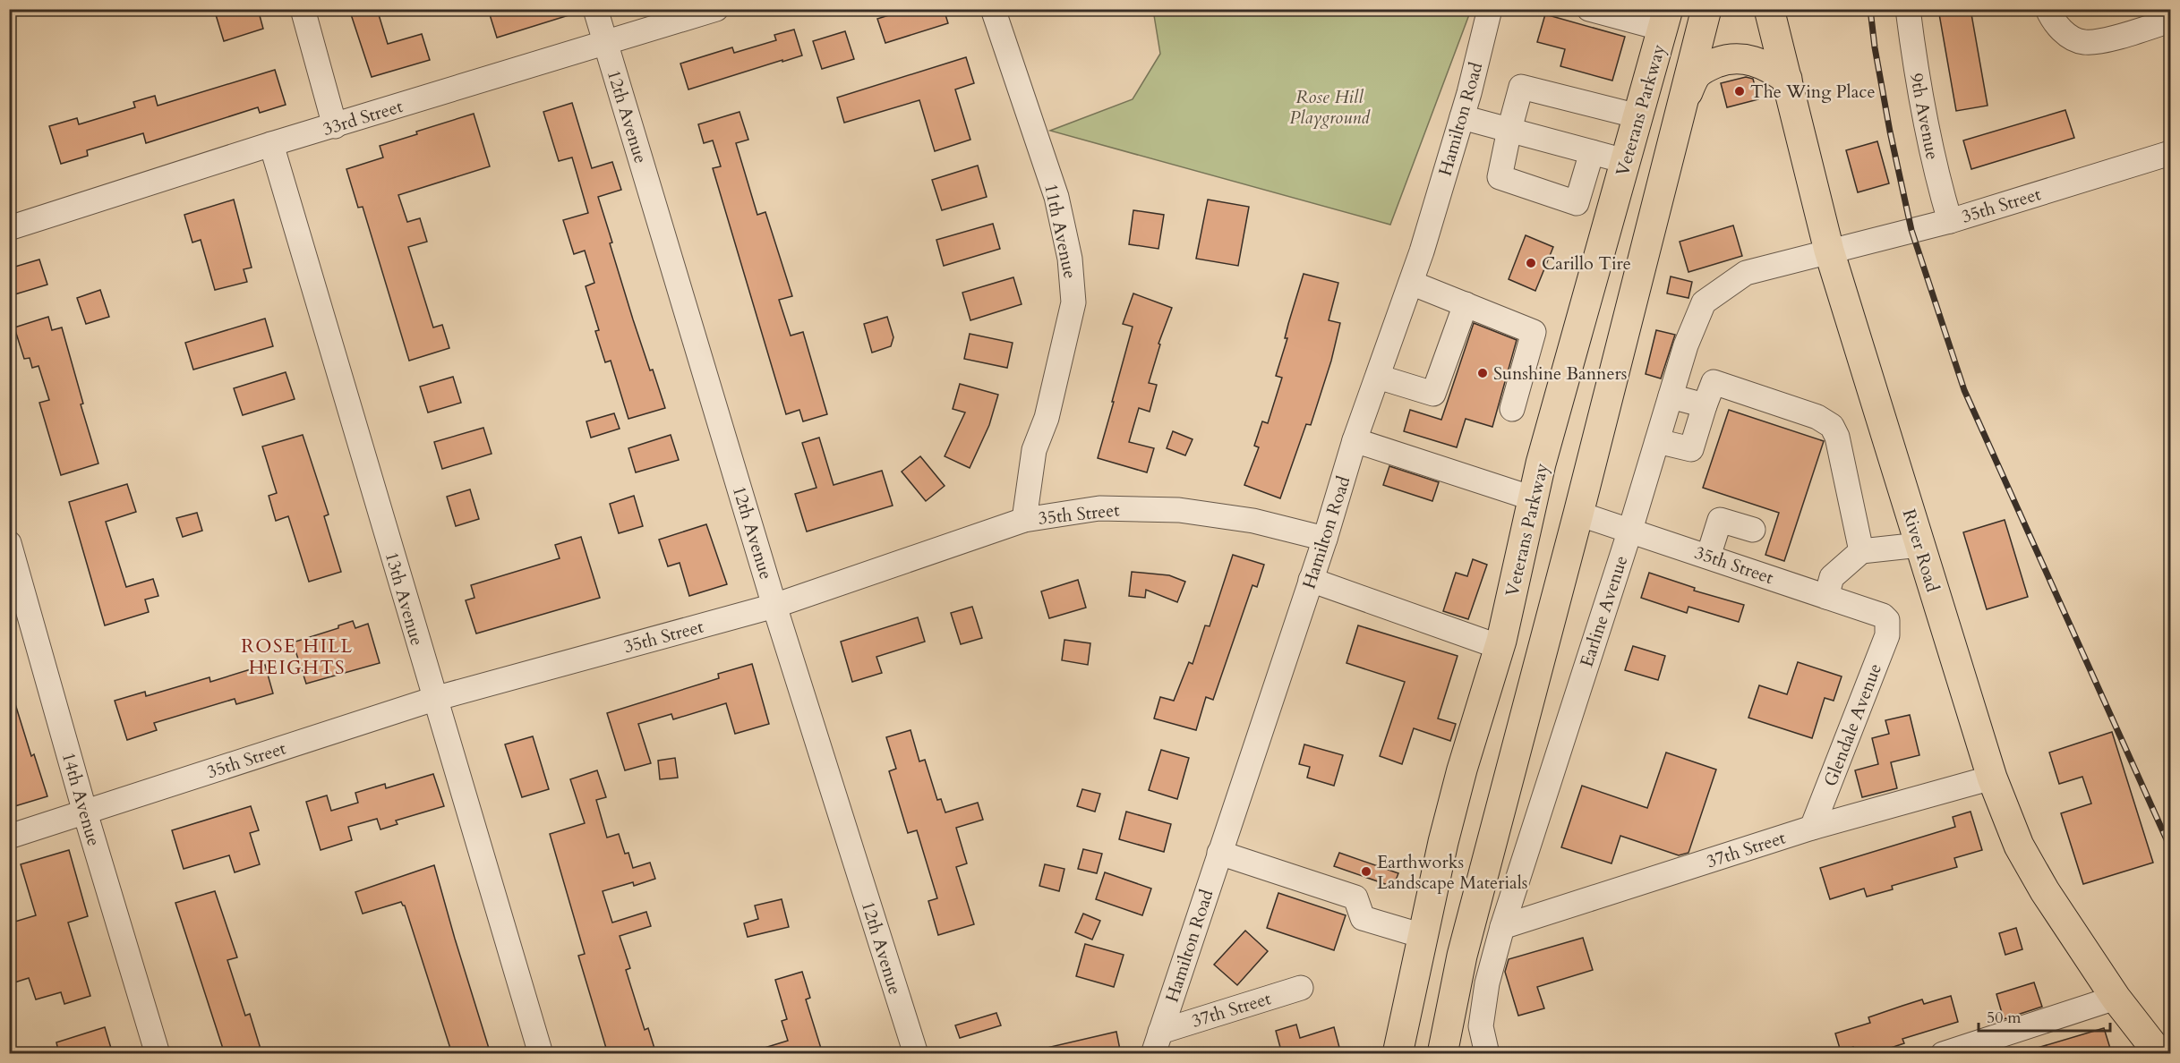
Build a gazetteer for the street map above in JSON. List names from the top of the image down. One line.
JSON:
{"streets":{"main road":["Veterans Parkway","River Road"],"street":["12th Avenue","9th Avenue","33rd Street","Hamilton Road","35th Street","11th Avenue","13th Avenue","Earline Avenue","Glendale Avenue","14th Avenue","37th Street"]},"crossings":[["12th Avenue","33rd Street"],["12th Avenue","35th Street"],["9th Avenue","35th Street"],["33rd Street","13th Avenue"],["Hamilton Road","35th Street"],["Hamilton Road","37th Street"],["35th Street","11th Avenue"],["35th Street","River Road"],["35th Street","13th Avenue"],["35th Street","Earline Avenue"],["35th Street","Glendale Avenue"],["35th Street","14th Avenue"],["River Road","Earline Avenue"],["River Road","37th Street"],["Earline Avenue","37th Street"],["Glendale Avenue","37th Street"]],"districts":["ROSE HILL HEIGHTS"],"parks":["Rose Hill Playground"],"places":["The Wing Place","Carillo Tire","Sunshine Banners","Earthworks Landscape Materials"],"scale_bar":"50 m"}
